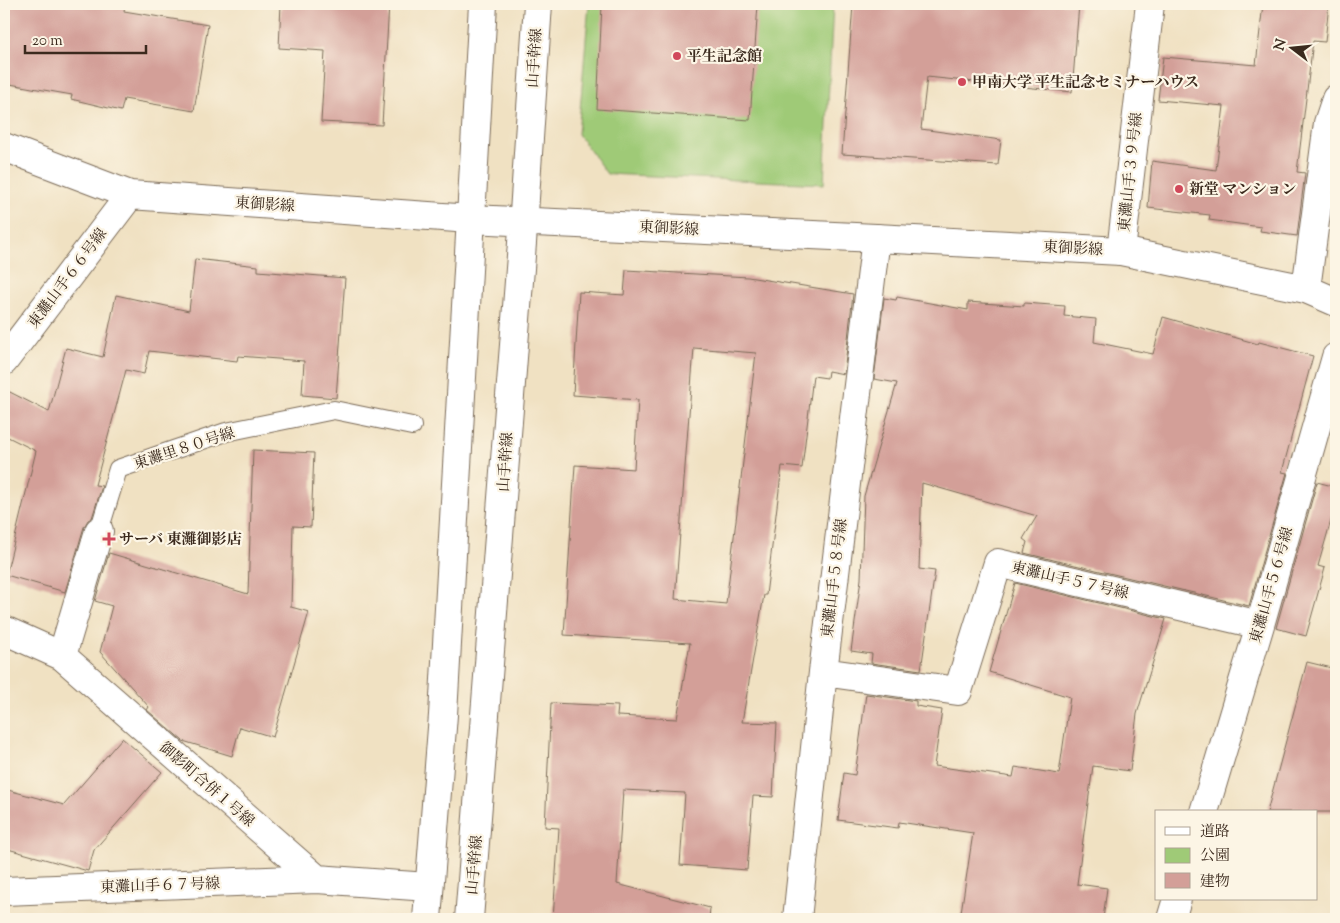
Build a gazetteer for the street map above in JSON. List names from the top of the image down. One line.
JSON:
{"streets":{"street":["山手幹線","東灘山手３９号線","東御影線","東灘山手６６号線","東灘里８０号線","東灘山手５８号線","東灘山手５７号線","東灘山手５６号線","御影町合併１号線","東灘山手６７号線"]},"crossings":[["山手幹線","東御影線"],["東灘山手３９号線","東御影線"],["東御影線","東灘山手６６号線"],["東御影線","東灘山手５８号線"],["東灘里８０号線","御影町合併１号線"],["東灘山手５８号線","東灘山手５７号線"],["東灘山手５７号線","東灘山手５６号線"],["御影町合併１号線","東灘山手６７号線"]],"places":{"other":["平生記念館","甲南大学 平生記念セミナーハウス","新堂 マンション"],"health":["サーバ 東灘御影店"]},"legend":["道路","公園","建物"],"scale_bar":"20 m","north":"left"}
